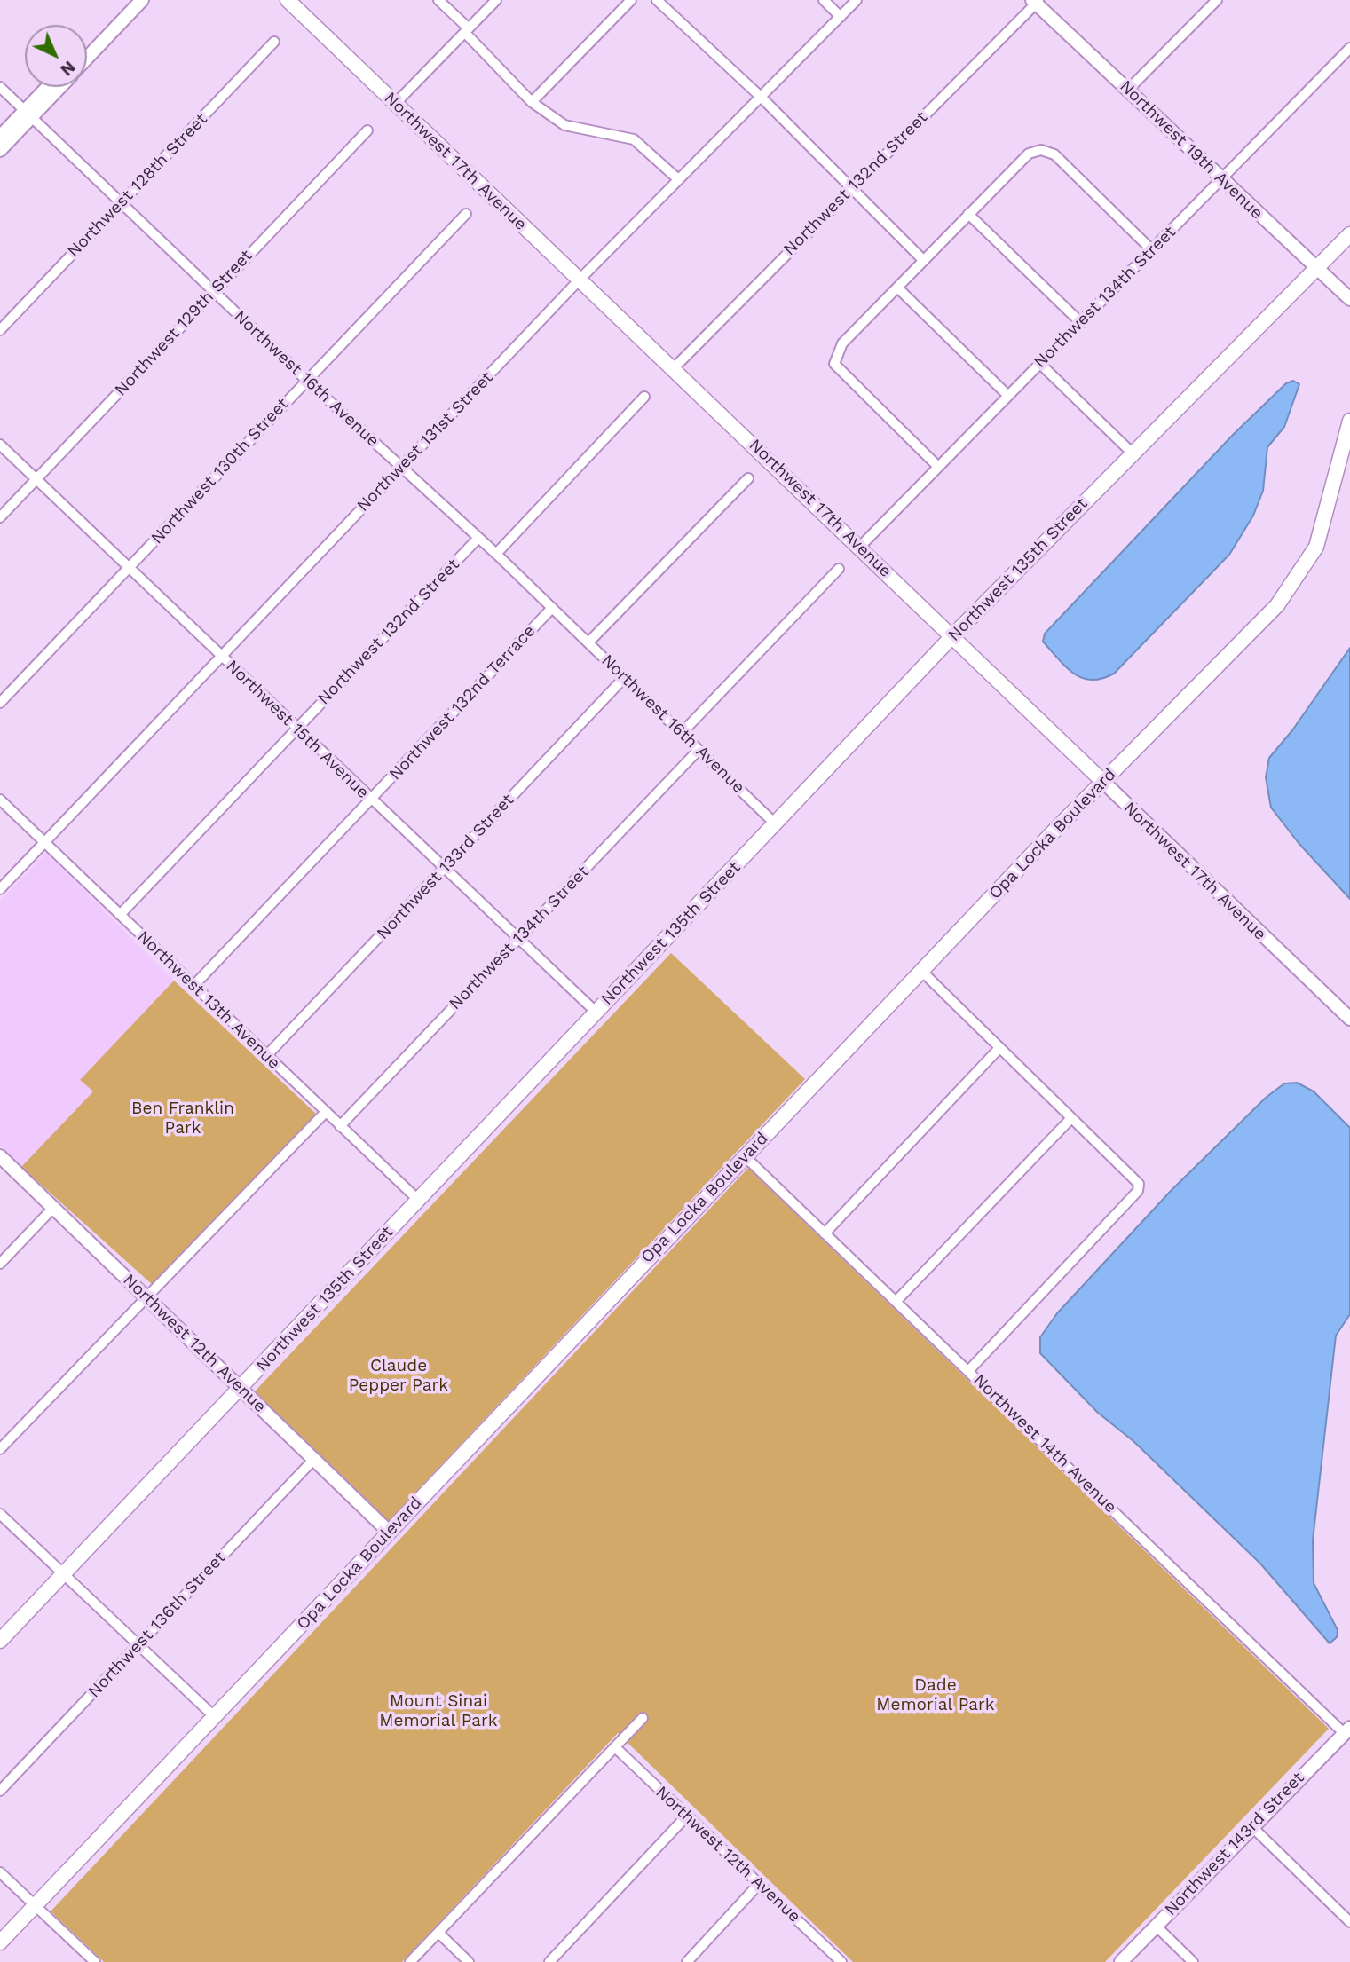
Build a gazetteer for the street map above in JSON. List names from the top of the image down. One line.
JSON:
{"streets":{"main road":["Northwest 17th Avenue","Northwest 135th Street","Opa Locka Boulevard"],"street":["Northwest 19th Avenue","Northwest 132nd Street","Northwest 128th Street","Northwest 134th Street","Northwest 129th Street","Northwest 16th Avenue","Northwest 131st Street","Northwest 130th Street","Northwest 132nd Terrace","Northwest 15th Avenue","Northwest 133rd Street","Northwest 13th Avenue","Northwest 12th Avenue","Northwest 14th Avenue","Northwest 136th Street","Northwest 143rd Street"]},"crossings":[["Northwest 19th Avenue","Northwest 132nd Street"],["Northwest 19th Avenue","Northwest 134th Street"],["Northwest 19th Avenue","Northwest 135th Street"],["Northwest 17th Avenue","Northwest 132nd Street"],["Northwest 17th Avenue","Northwest 134th Street"],["Northwest 17th Avenue","Northwest 131st Street"],["Northwest 17th Avenue","Northwest 135th Street"],["Northwest 17th Avenue","Opa Locka Boulevard"],["Northwest 132nd Street","Northwest 16th Avenue"],["Northwest 132nd Street","Northwest 15th Avenue"],["Northwest 132nd Street","Northwest 13th Avenue"],["Northwest 128th Street","Northwest 16th Avenue"],["Northwest 134th Street","Northwest 16th Avenue"],["Northwest 134th Street","Northwest 15th Avenue"],["Northwest 134th Street","Northwest 13th Avenue"],["Northwest 129th Street","Northwest 16th Avenue"],["Northwest 129th Street","Northwest 15th Avenue"],["Northwest 16th Avenue","Northwest 131st Street"],["Northwest 16th Avenue","Northwest 130th Street"],["Northwest 16th Avenue","Northwest 135th Street"],["Northwest 16th Avenue","Northwest 132nd Terrace"],["Northwest 16th Avenue","Northwest 133rd Street"],["Northwest 131st Street","Northwest 15th Avenue"],["Northwest 131st Street","Northwest 13th Avenue"],["Northwest 130th Street","Northwest 15th Avenue"],["Northwest 135th Street","Northwest 15th Avenue"],["Northwest 135th Street","Northwest 13th Avenue"],["Northwest 135th Street","Northwest 12th Avenue"],["Northwest 132nd Terrace","Northwest 15th Avenue"],["Northwest 132nd Terrace","Northwest 13th Avenue"],["Northwest 15th Avenue","Northwest 133rd Street"],["Opa Locka Boulevard","Northwest 12th Avenue"],["Opa Locka Boulevard","Northwest 14th Avenue"],["Northwest 133rd Street","Northwest 13th Avenue"],["Northwest 12th Avenue","Northwest 136th Street"],["Northwest 14th Avenue","Northwest 143rd Street"]],"parks":["Ben Franklin Park","Claude Pepper Park","Dade Memorial Park","Mount Sinai Memorial Park"],"north":"bottom right"}
